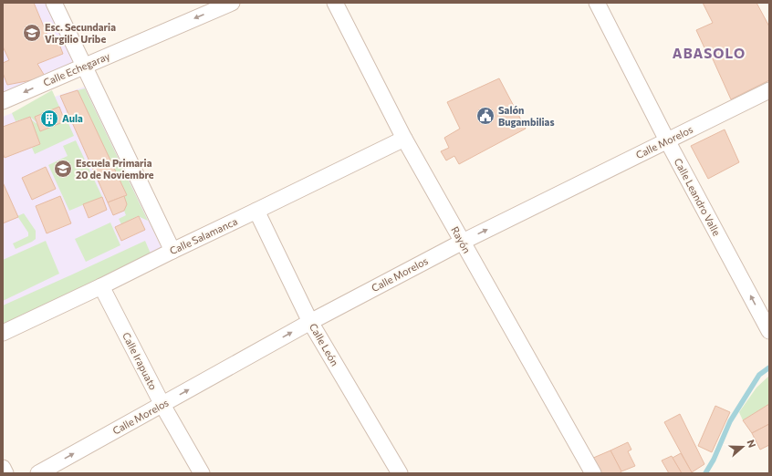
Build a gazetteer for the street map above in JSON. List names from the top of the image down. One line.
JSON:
{"streets":{"street":["Calle Echegaray","Calle Morelos","Calle Leandro Valle","Calle Salamanca","Rayón","Calle León","Calle Irapuato"]},"crossings":[["Calle Morelos","Calle Leandro Valle"],["Calle Morelos","Rayón"],["Calle Morelos","Calle León"],["Calle Morelos","Calle Irapuato"],["Calle Salamanca","Rayón"],["Calle Salamanca","Calle León"],["Calle Salamanca","Calle Irapuato"]],"one_way":["Calle Echegaray","Calle Morelos","Calle Leandro Valle"],"districts":["ABASOLO"],"places":{"school or university":["Esc. Secundaria Virgilio Uribe","Escuela Primaria 20 de Noviembre"],"public building":["Salón Bugambilias"],"building":["Aula"]},"north":"right"}
